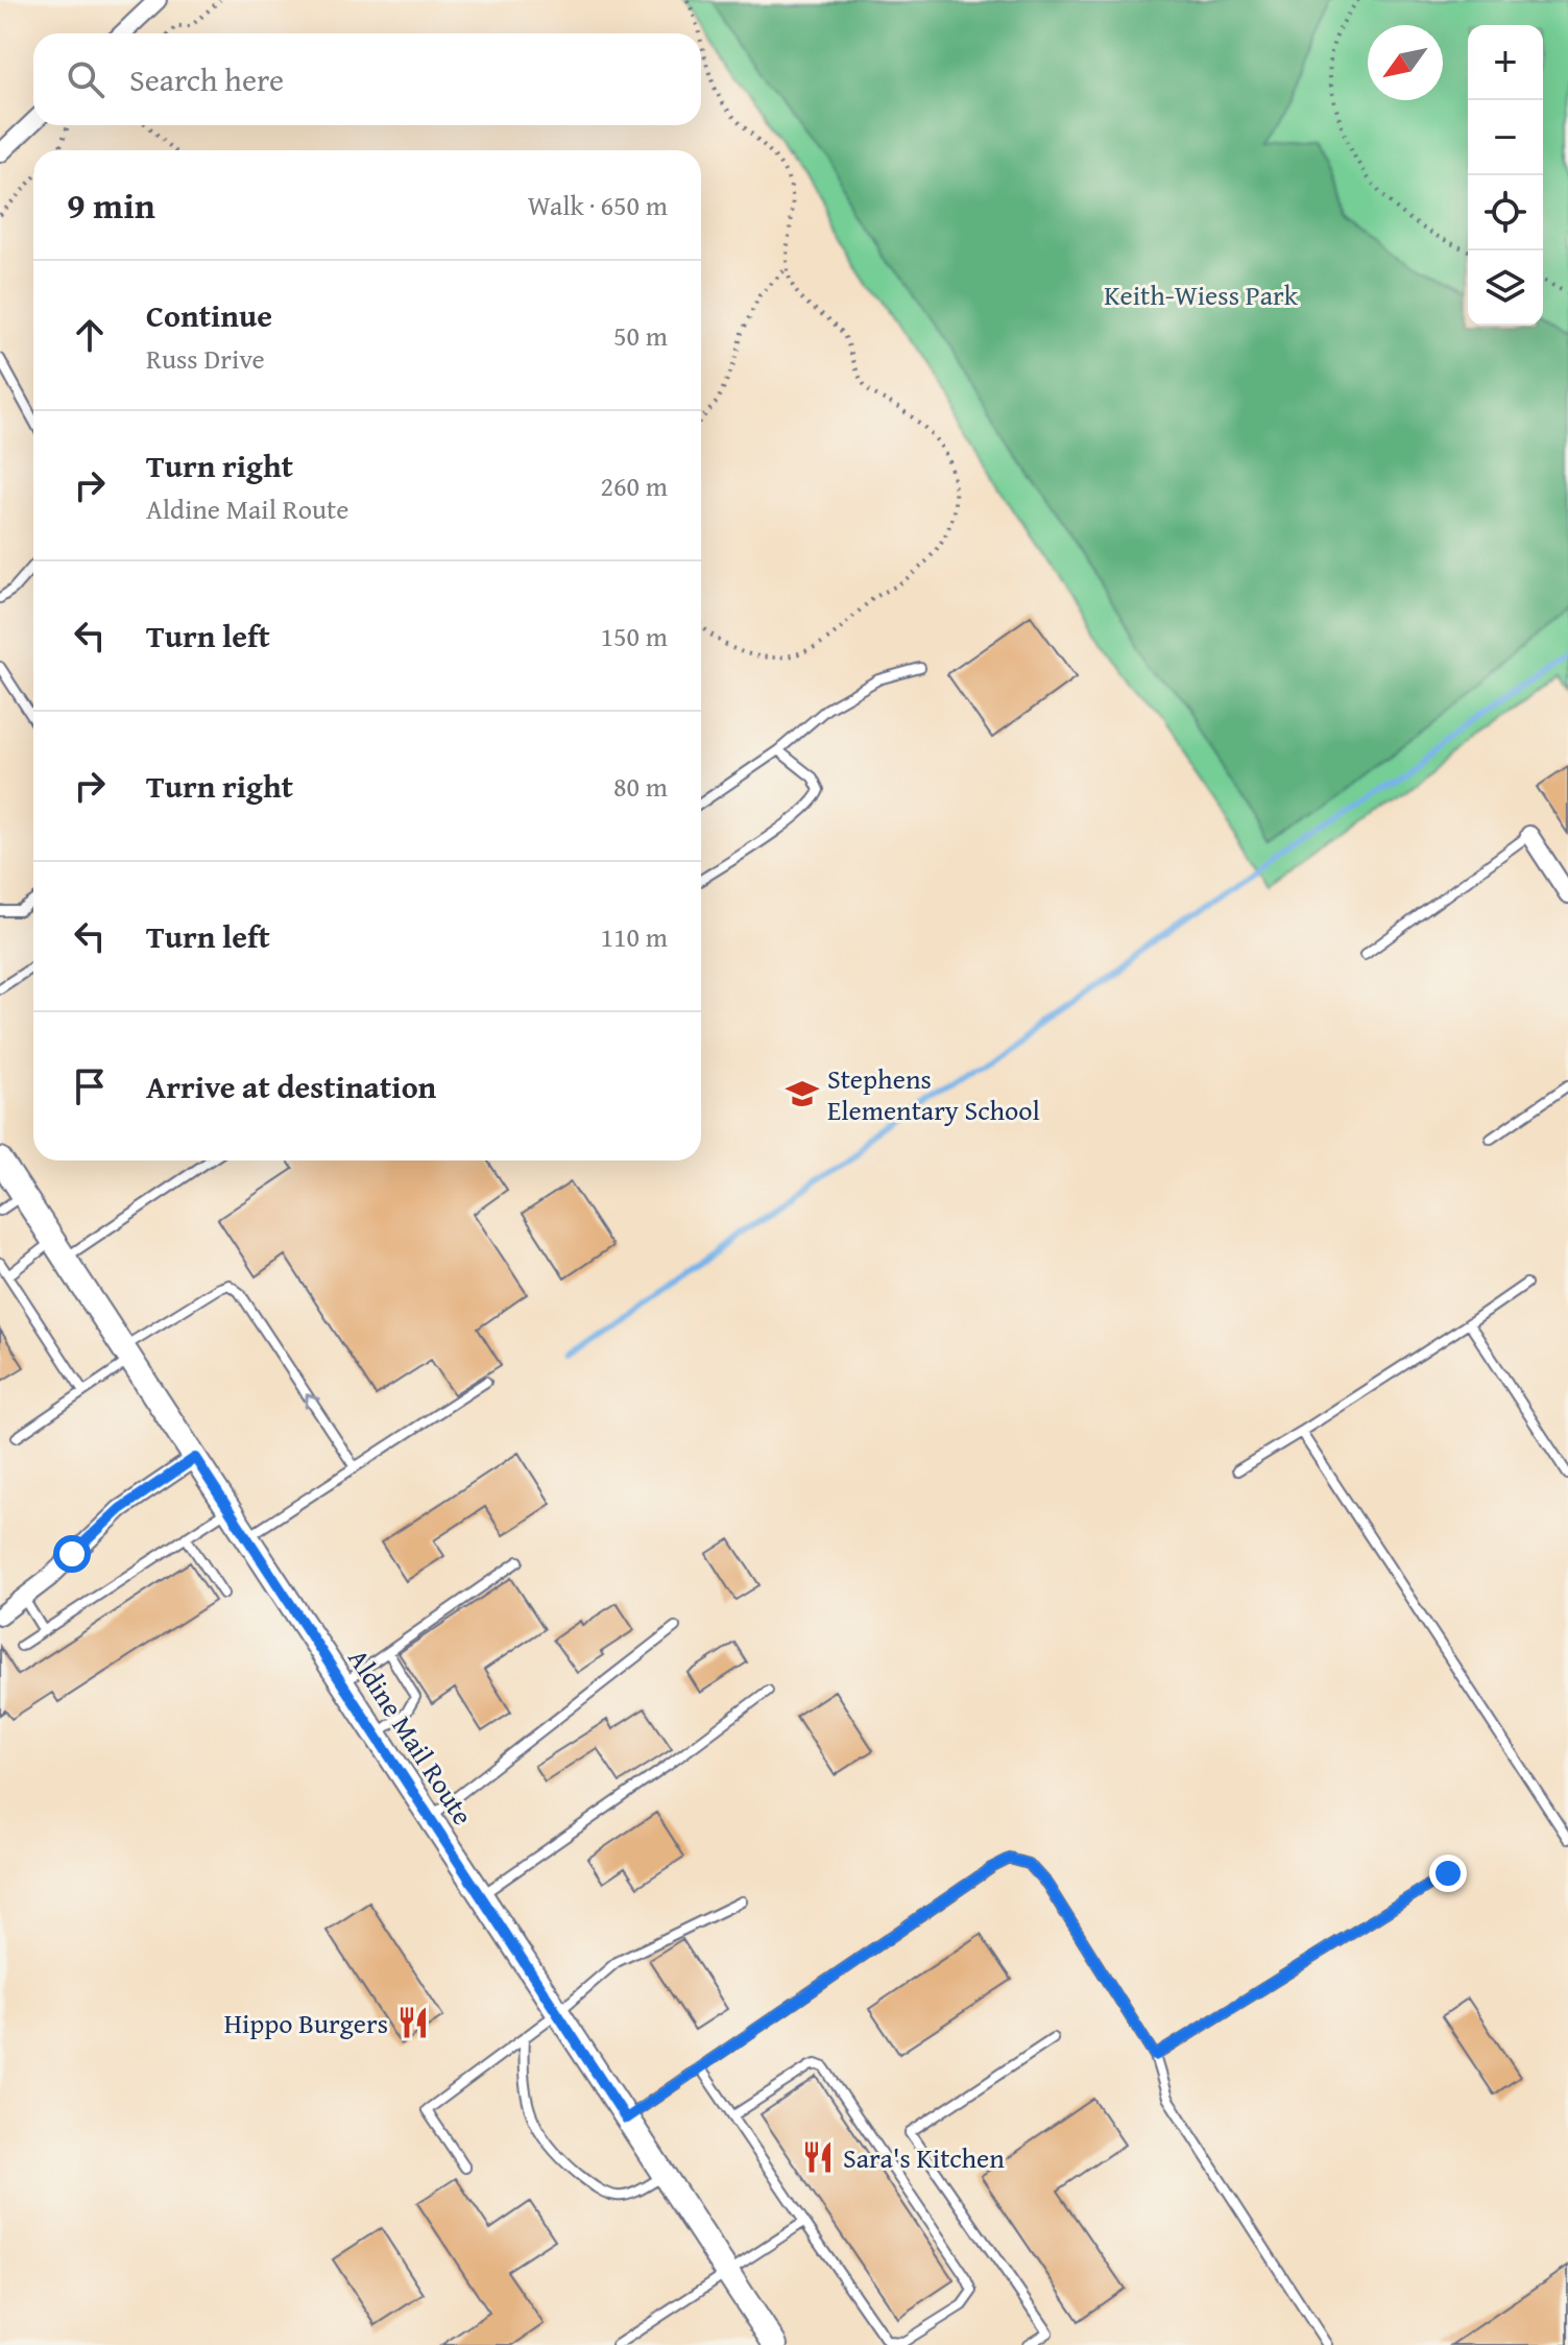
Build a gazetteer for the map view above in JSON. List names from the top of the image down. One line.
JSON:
{"streets":{"main road":["Aldine Mail Route"]},"parks":["Keith-Wiess Park"],"places":{"school or university":["Stephens Elementary School"],"restaurant":["Hippo Burgers","Sara's Kitchen"]},"north":"bottom left","page":{"map_buttons":["+","−"],"search":"Search here","heading":["9 min","Walk · 650 m"],"list":[["Continue","Russ Drive","50 m"],["Turn right","Aldine Mail Route","260 m"],["Turn left","150 m"],["Turn right","80 m"],["Turn left","110 m"],"Arrive at destination"]}}
